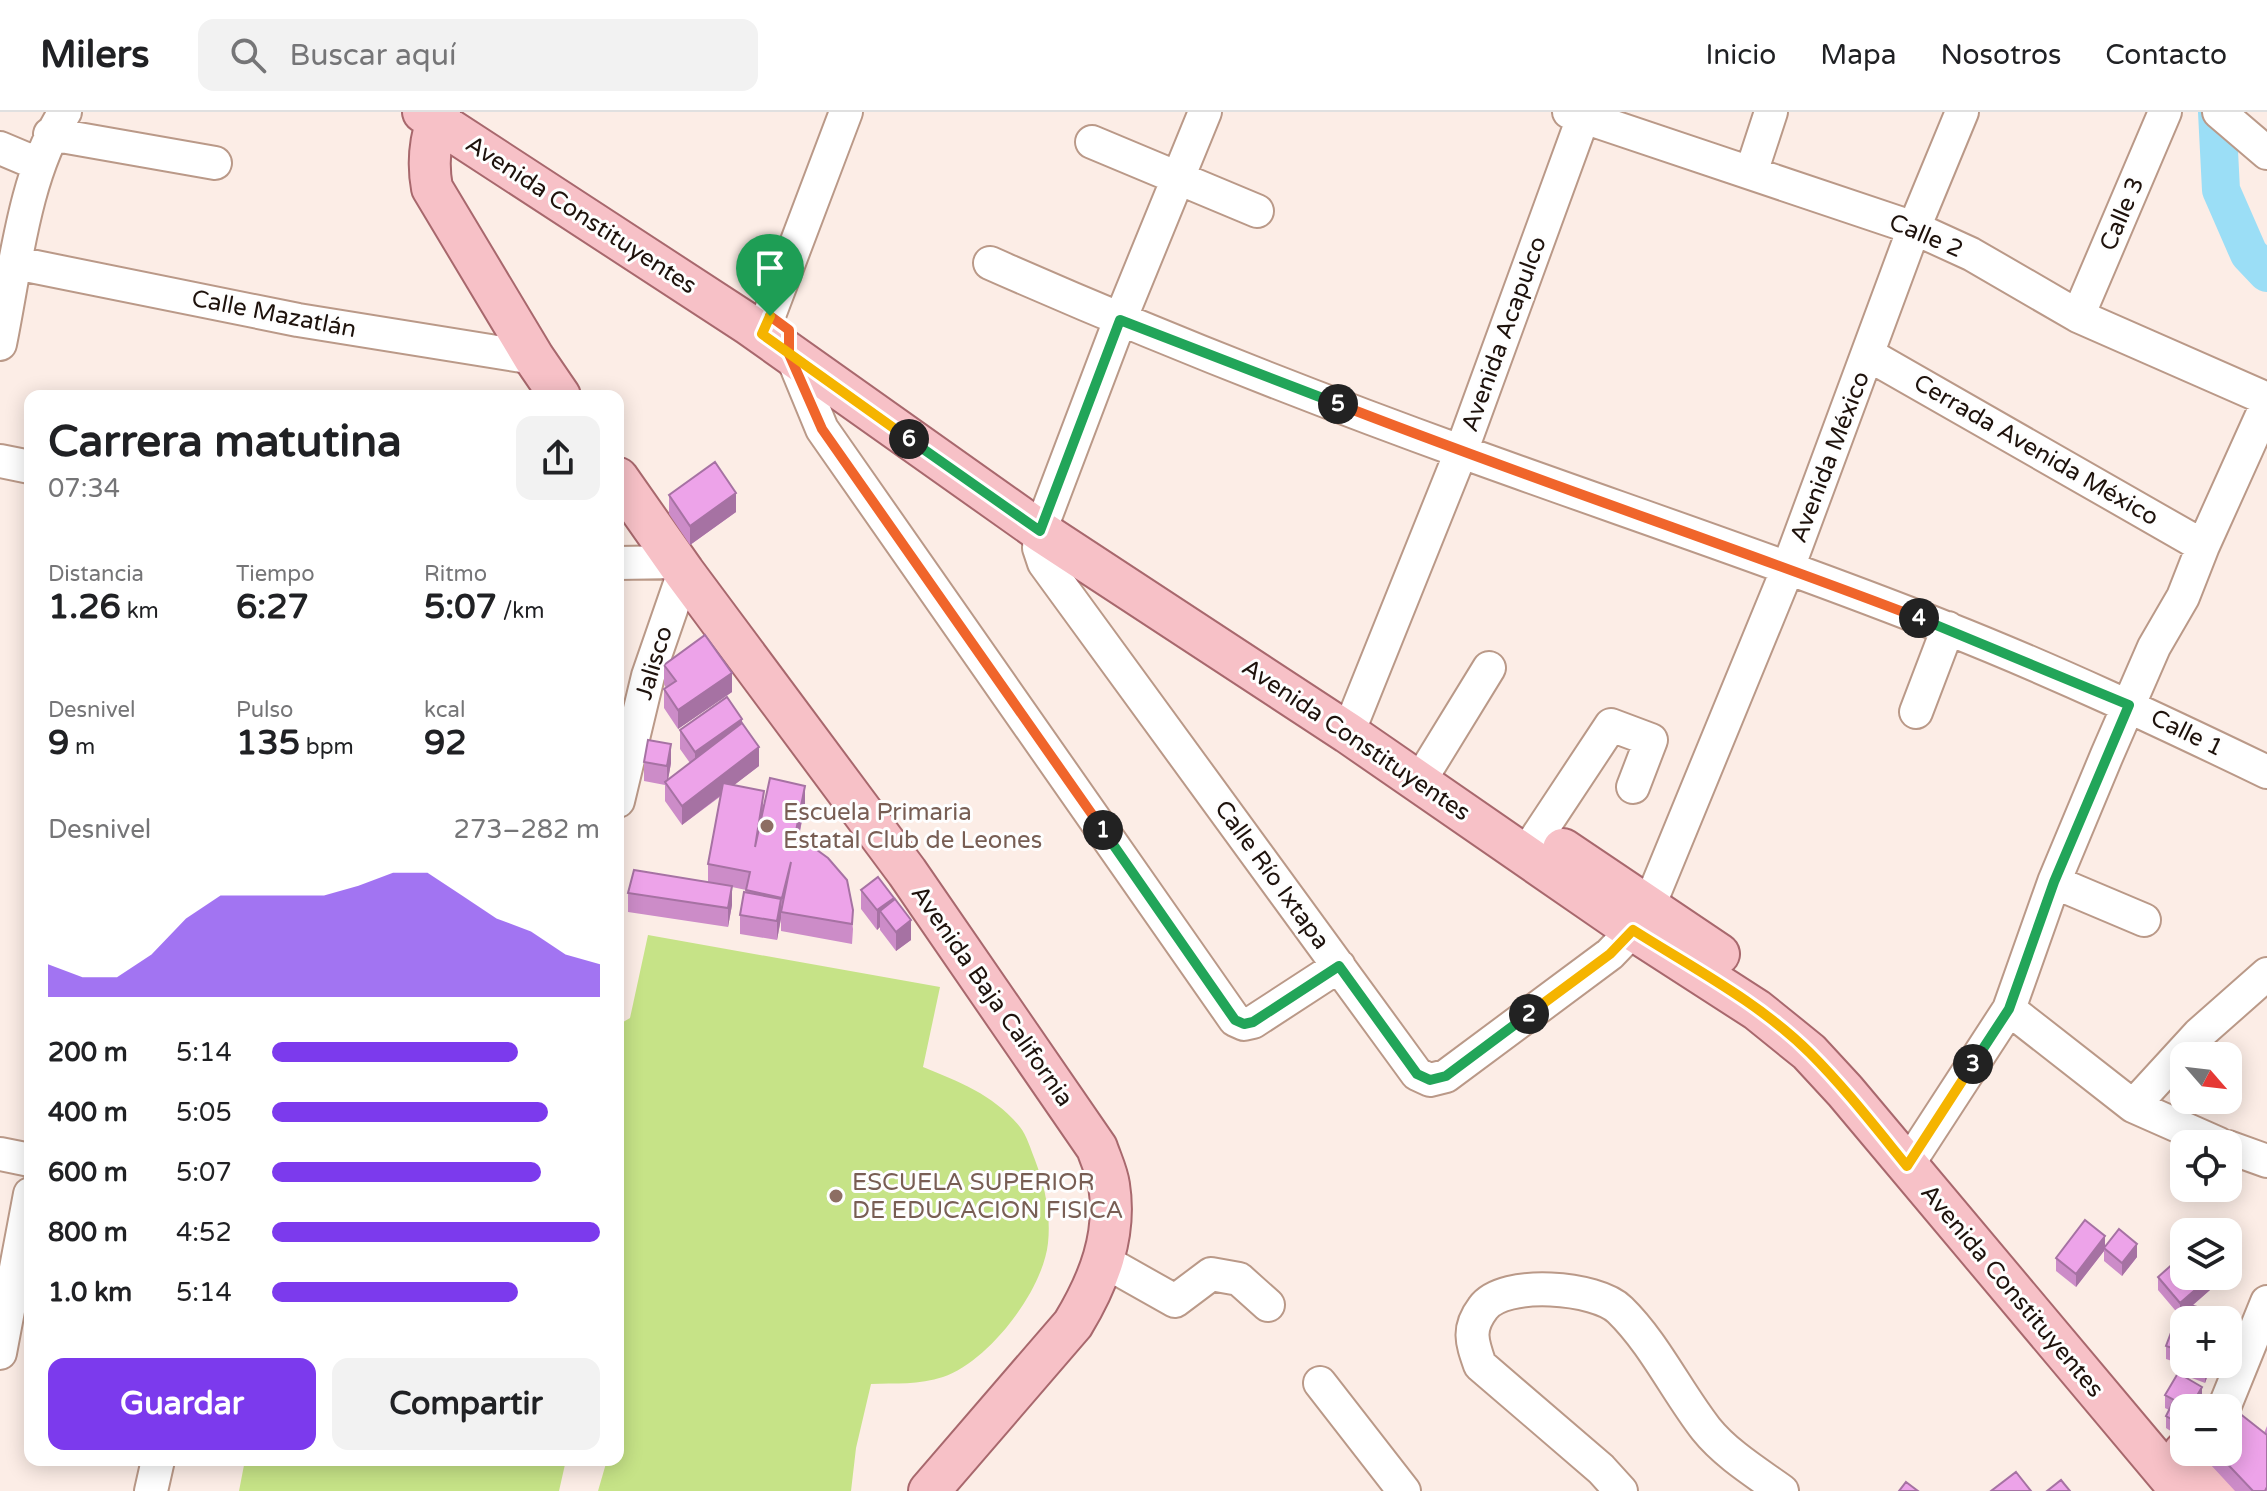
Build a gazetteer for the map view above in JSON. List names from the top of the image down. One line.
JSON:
{"streets":{"main road":["Avenida Constituyentes","Avenida Baja California"],"street":["Calle 3","Calle 2","Calle Mazatlán","Avenida Acapulco","Cerrada Avenida México","Avenida México","Jalisco","Calle 1","Calle Río Ixtapa"]},"crossings":[["Calle 3","Calle 2"],["Avenida Constituyentes","Avenida Acapulco"],["Avenida Constituyentes","Avenida México"],["Avenida Constituyentes","Calle Río Ixtapa"],["Calle 2","Avenida Acapulco"],["Calle 2","Avenida México"],["Avenida Acapulco","Calle 1"],["Cerrada Avenida México","Avenida México"],["Avenida México","Calle 1"],["Avenida México","Calle Río Ixtapa"],["Jalisco","Avenida Baja California"]],"places":["Escuela Primaria Estatal Club de Leones","ESCUELA SUPERIOR DE EDUCACION FISICA"],"north":"bottom right","page":{"header":"Milers","search":"Buscar aquí","nav":["Inicio","Mapa","Nosotros","Contacto"],"pins":["5","6","4","1","2","3"],"heading":["Carrera matutina","07:34"],"stats":[["Distancia","1.26 km"],["Tiempo","6:27"],["Ritmo","5:07 /km"],["Desnivel","9 m"],["Pulso","135 bpm"],["kcal","92"]],"chart":["Desnivel","273–282 m"],"list":[{"name":"200 m","note":"5:14"},{"name":"400 m","note":"5:05"},{"name":"600 m","note":"5:07"},{"name":"800 m","note":"4:52"},{"name":"1.0 km","note":"5:14"}],"map_buttons":["+","−"],"buttons":["Guardar","Compartir"]}}
